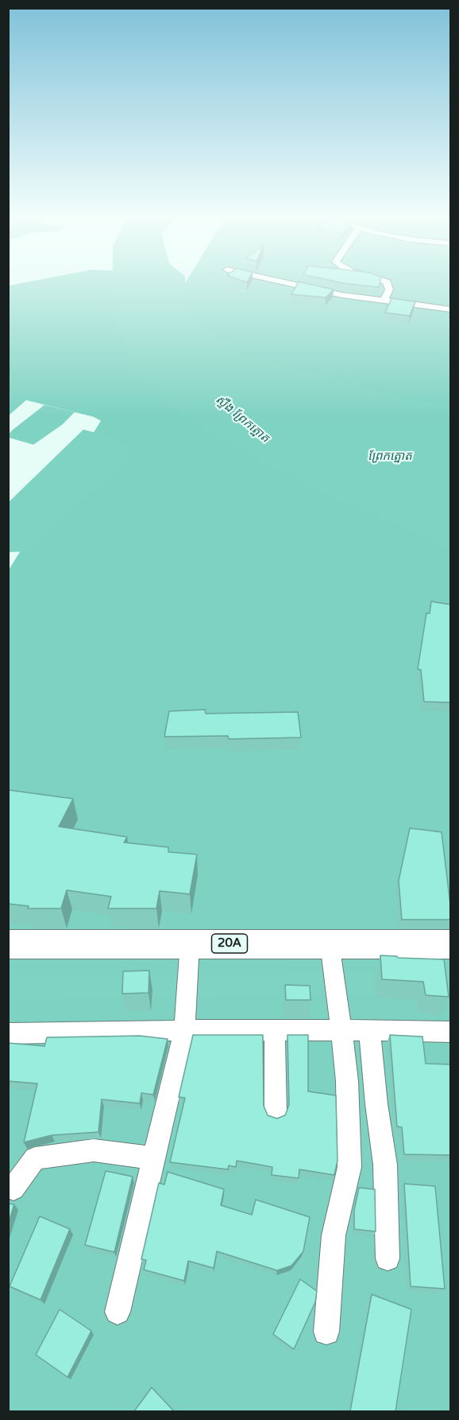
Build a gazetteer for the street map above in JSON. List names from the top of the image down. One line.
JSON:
{"streets":{"main road":["20A"]},"water":["ស្ទឹង ព្រែកត្នោត","ព្រែកត្នោត"]}
